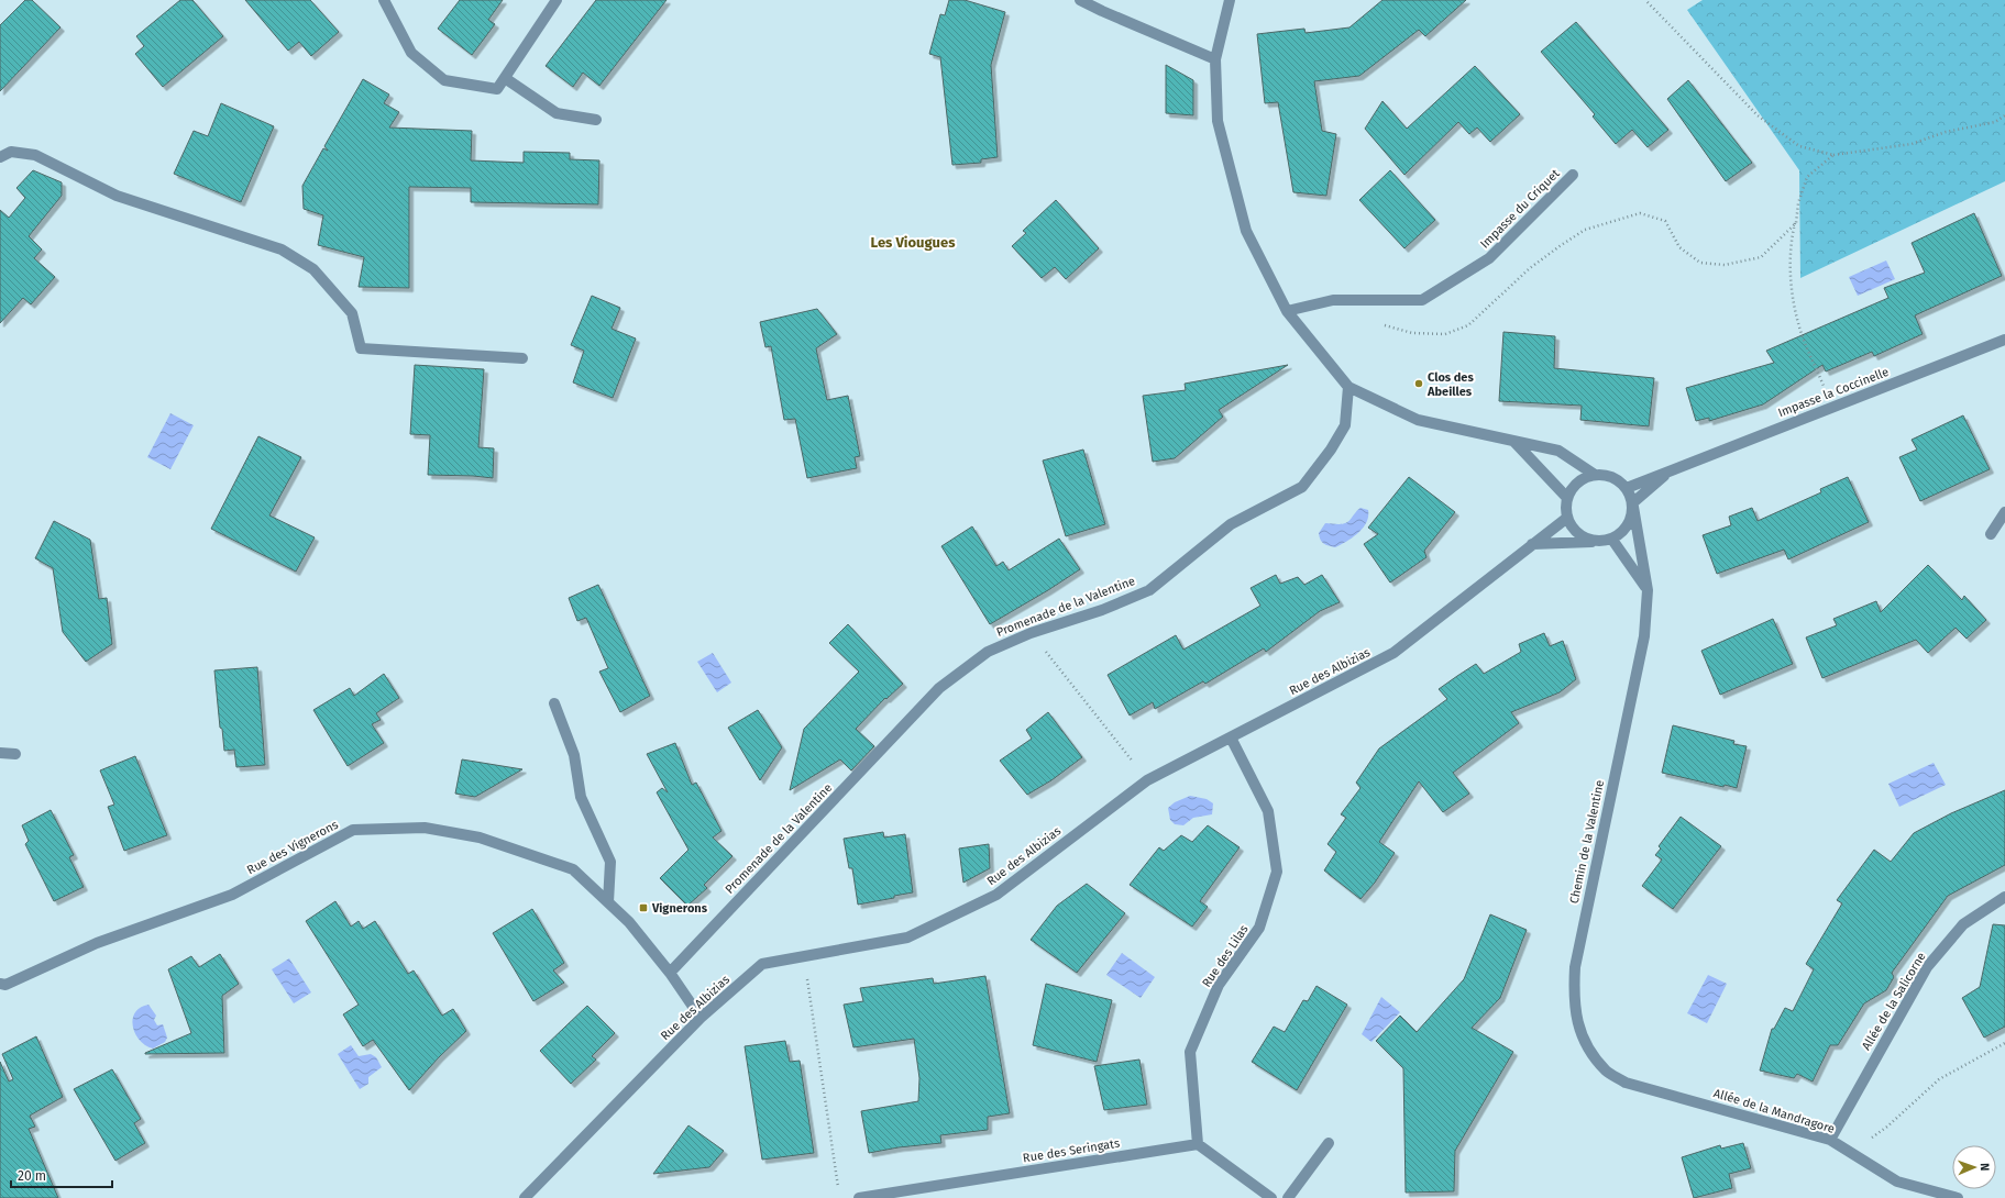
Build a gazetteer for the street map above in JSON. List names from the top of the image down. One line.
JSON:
{"streets":{"street":["Impasse du Criquet","Impasse la Coccinelle","Promenade de la Valentine","Rue des Albizias","Chemin de la Valentine","Rue des Vignerons","Rue des Lilas","Allée de la Salicorne","Allée de la Mandragore","Rue des Seringats"]},"crossings":[["Impasse la Coccinelle","Rue des Albizias"],["Impasse la Coccinelle","Chemin de la Valentine"],["Promenade de la Valentine","Rue des Vignerons"],["Rue des Albizias","Chemin de la Valentine"],["Rue des Albizias","Rue des Vignerons"],["Rue des Albizias","Rue des Lilas"],["Chemin de la Valentine","Allée de la Mandragore"],["Rue des Lilas","Rue des Seringats"],["Allée de la Salicorne","Allée de la Mandragore"]],"districts":["Les Viougues"],"places":{"other":["Clos des Abeilles"],"transit":["Vignerons"]},"scale_bar":"20 m","north":"right"}
